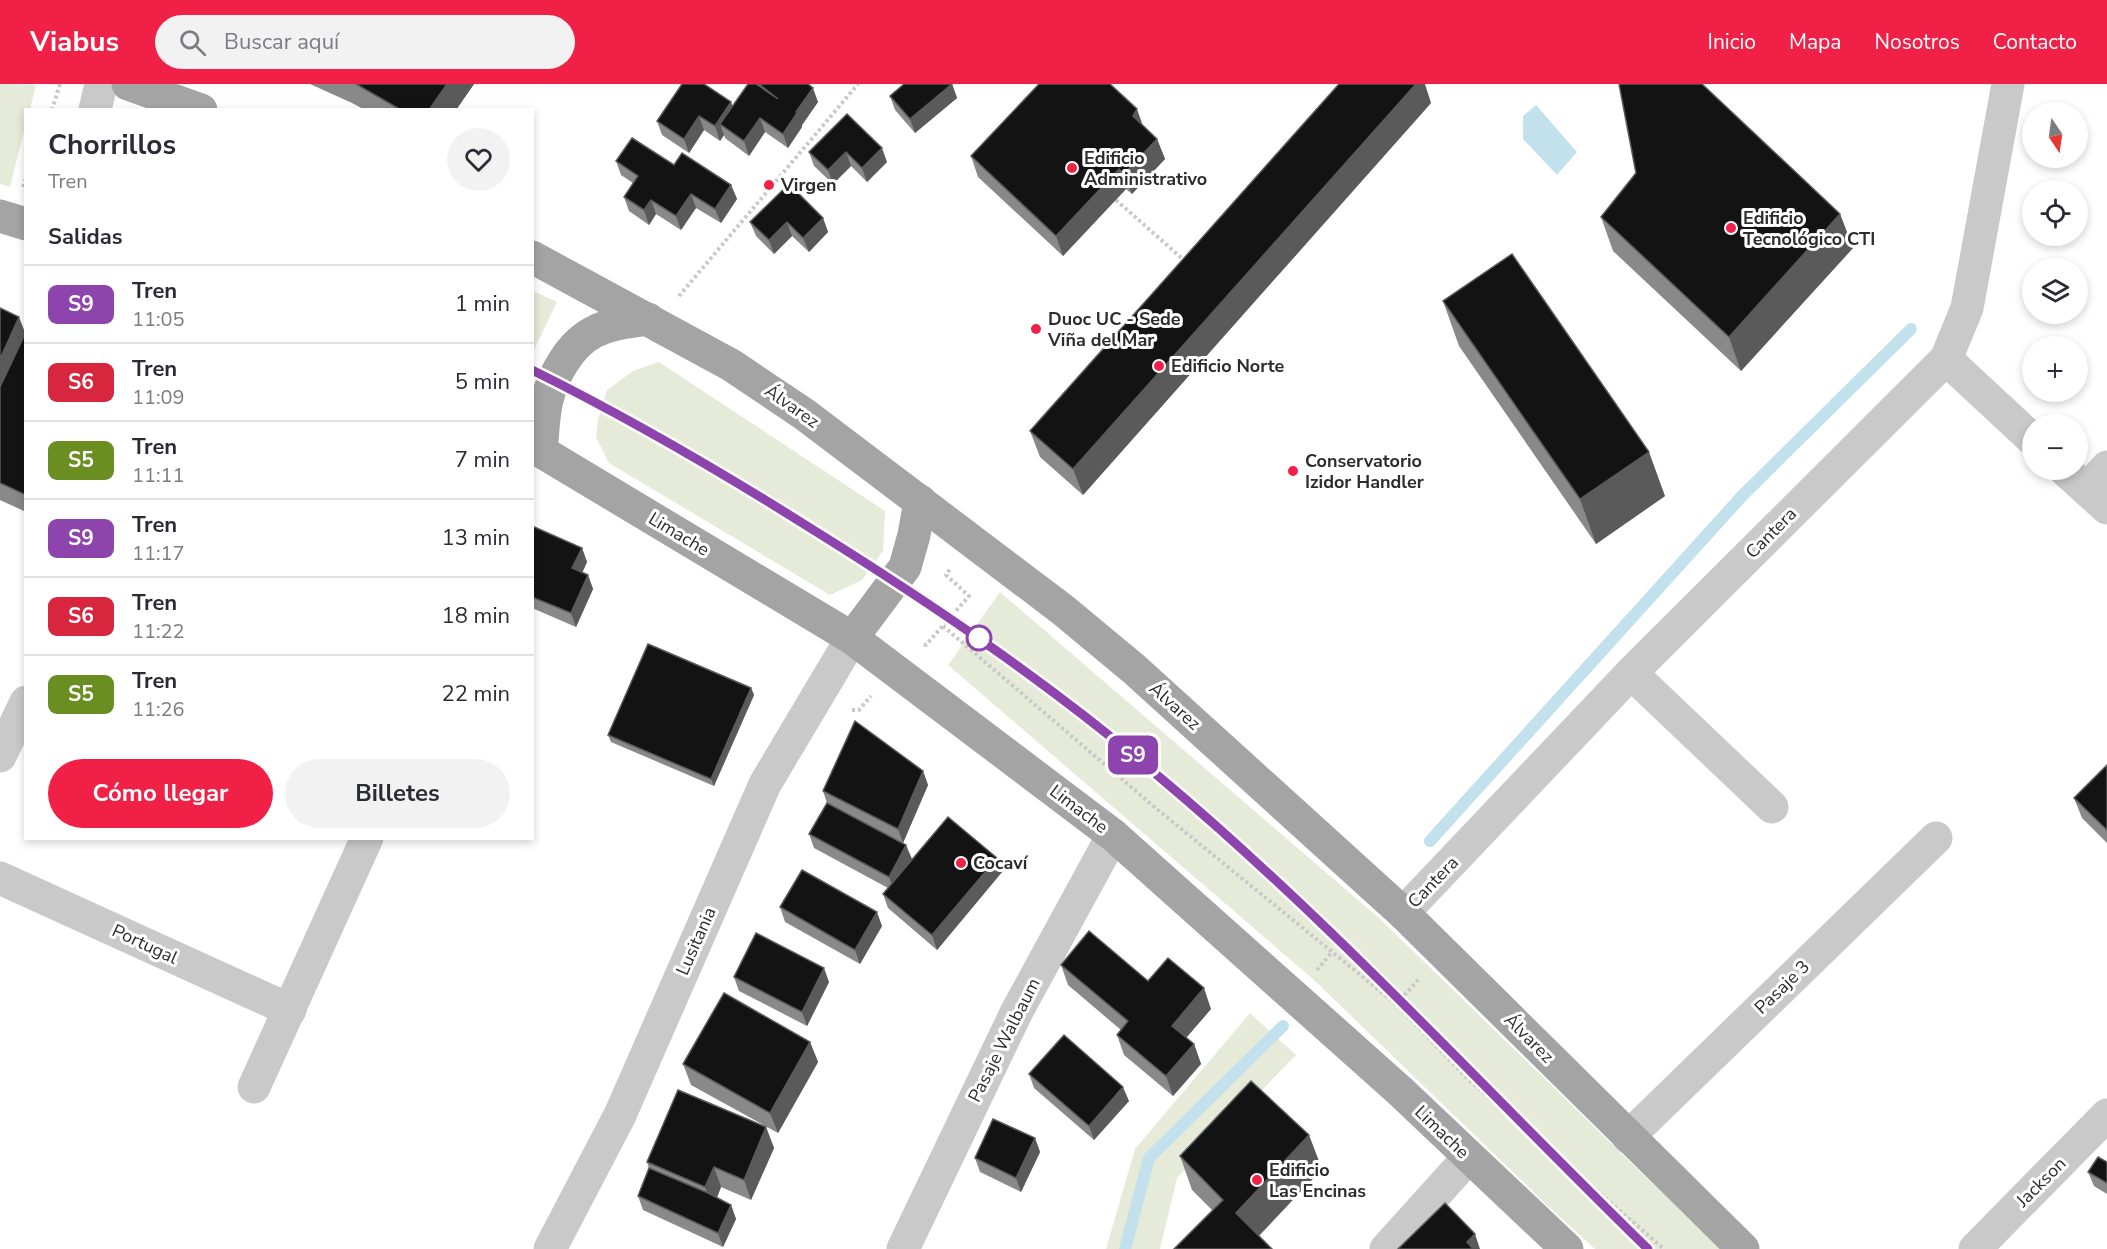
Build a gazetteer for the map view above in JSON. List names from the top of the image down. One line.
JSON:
{"streets":{"main road":["Álvarez","Limache"],"street":["Cantera","Lusitania","Portugal","Pasaje 3","Pasaje Walbaum","Jackson"]},"crossings":[["Álvarez","Cantera"],["Álvarez","Pasaje 3"],["Limache","Lusitania"],["Limache","Pasaje Walbaum"]],"places":["Edificio Administrativo","Virgen","Edificio Tecnológico CTI","Duoc UC - Sede Viña del Mar","Edificio Norte","Conservatorio Izidor Handler","Cocaví","Edificio Las Encinas"],"north":"bottom","page":{"header":"Viabus","search":"Buscar aquí","nav":["Inicio","Mapa","Nosotros","Contacto"],"on_map":"S9","map_buttons":["+","−"],"heading":[["Chorrillos","Tren"],"Salidas"],"list":[{"mark":"S9","name":"Tren","note":"11:05","value":"1 min"},{"mark":"S6","name":"Tren","note":"11:09","value":"5 min"},{"mark":"S5","name":"Tren","note":"11:11","value":"7 min"},{"mark":"S9","name":"Tren","note":"11:17","value":"13 min"},{"mark":"S6","name":"Tren","note":"11:22","value":"18 min"},{"mark":"S5","name":"Tren","note":"11:26","value":"22 min"}],"buttons":["Cómo llegar","Billetes"]}}
